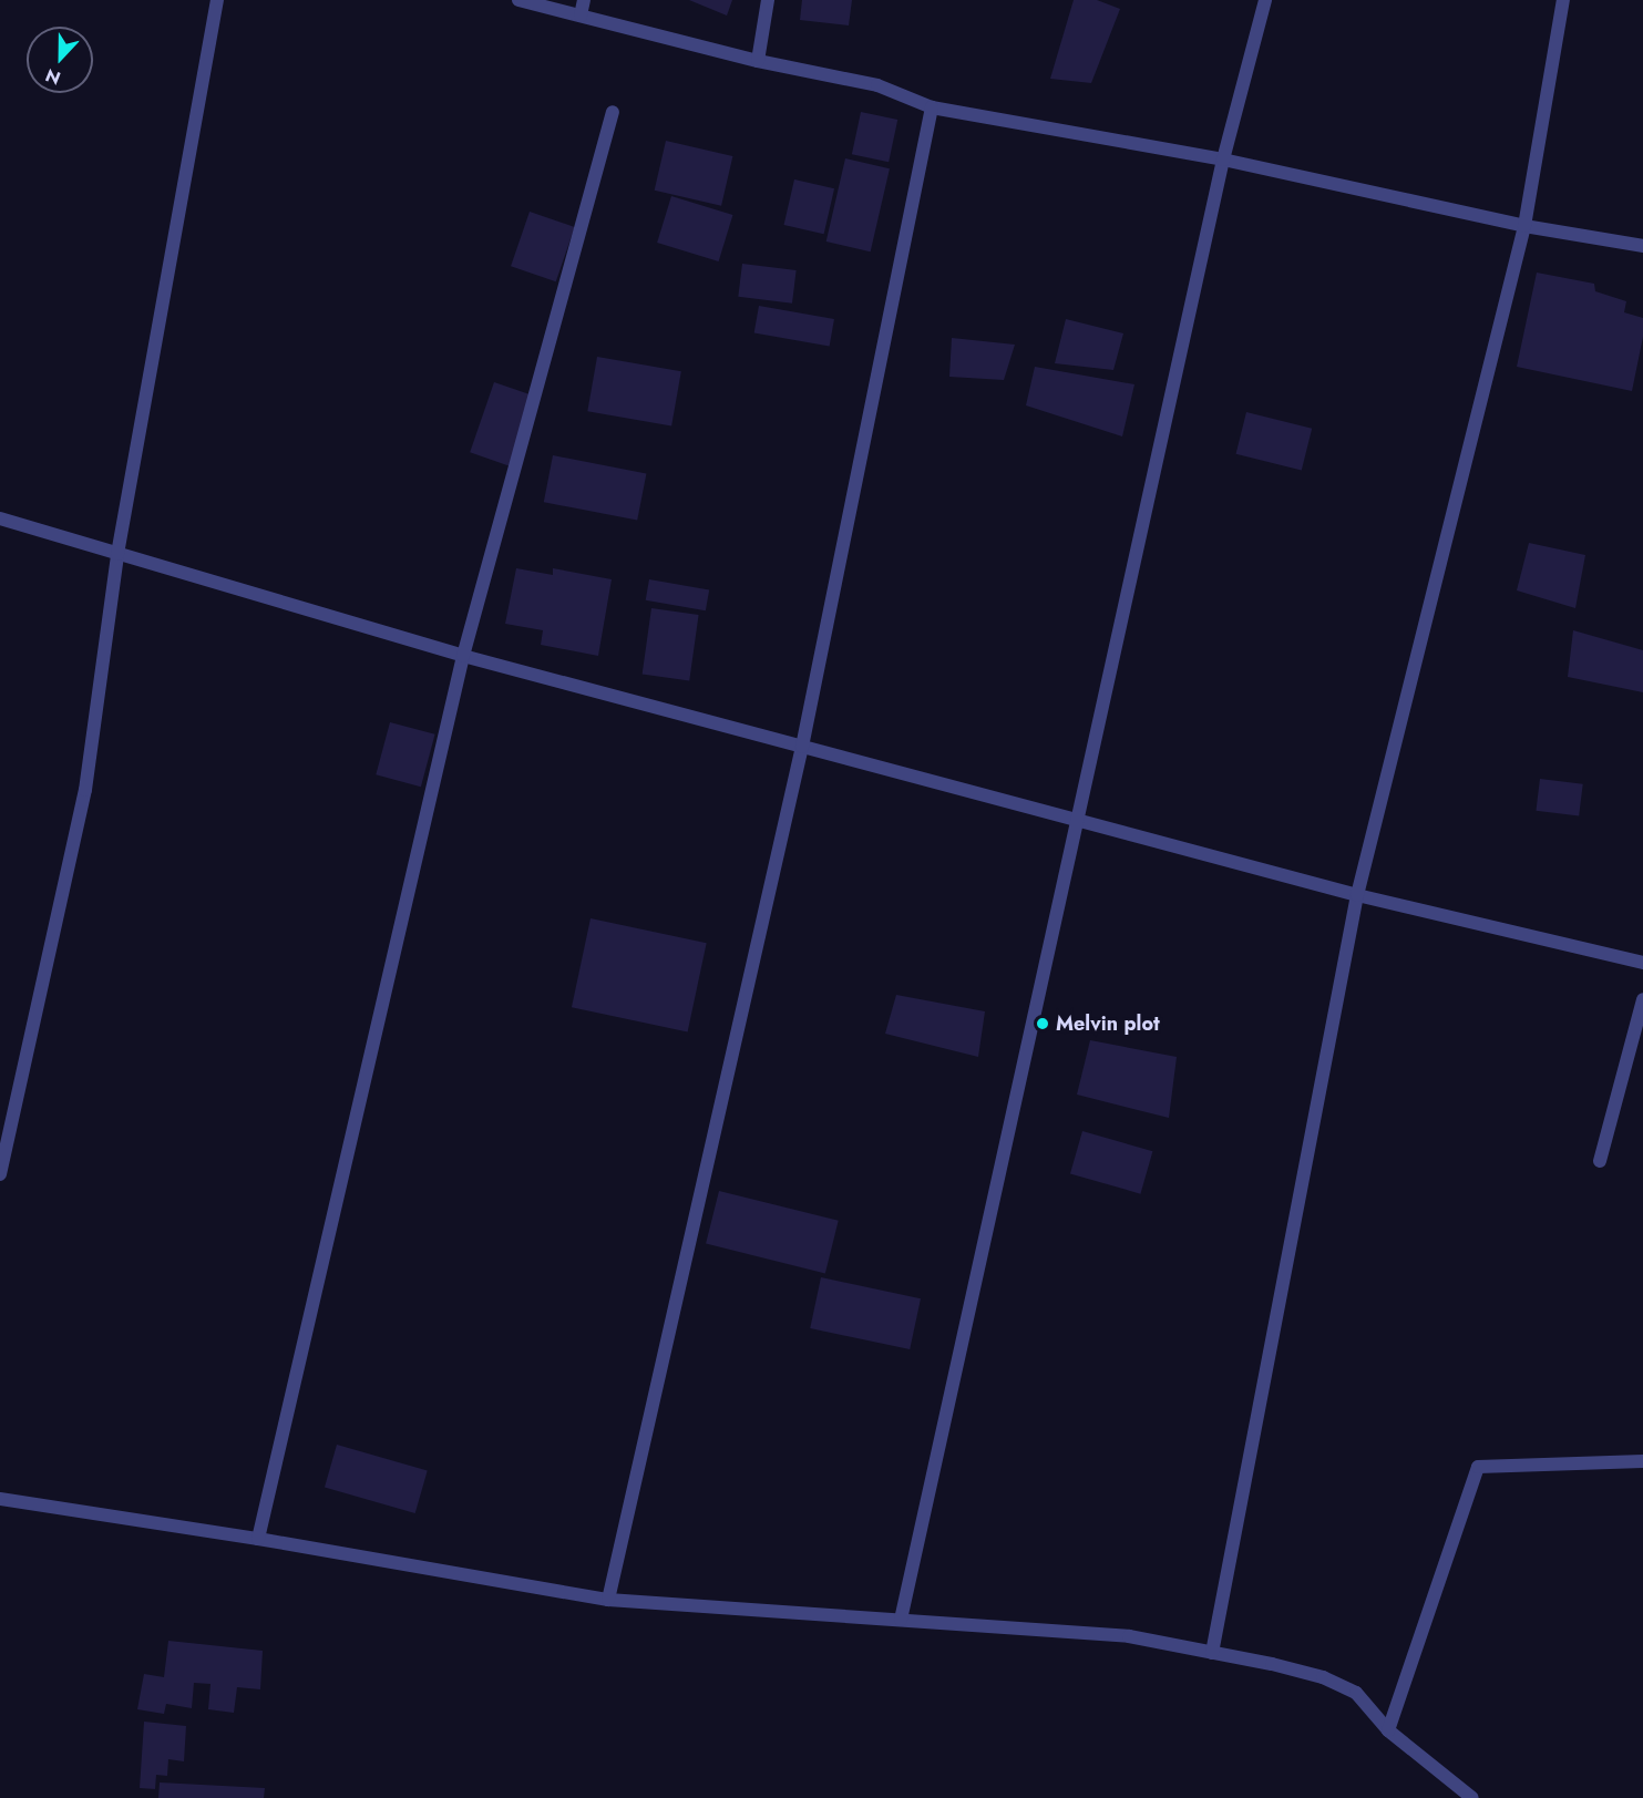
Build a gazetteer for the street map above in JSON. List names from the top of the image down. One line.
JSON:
{"places":["Melvin plot"],"north":"bottom"}
